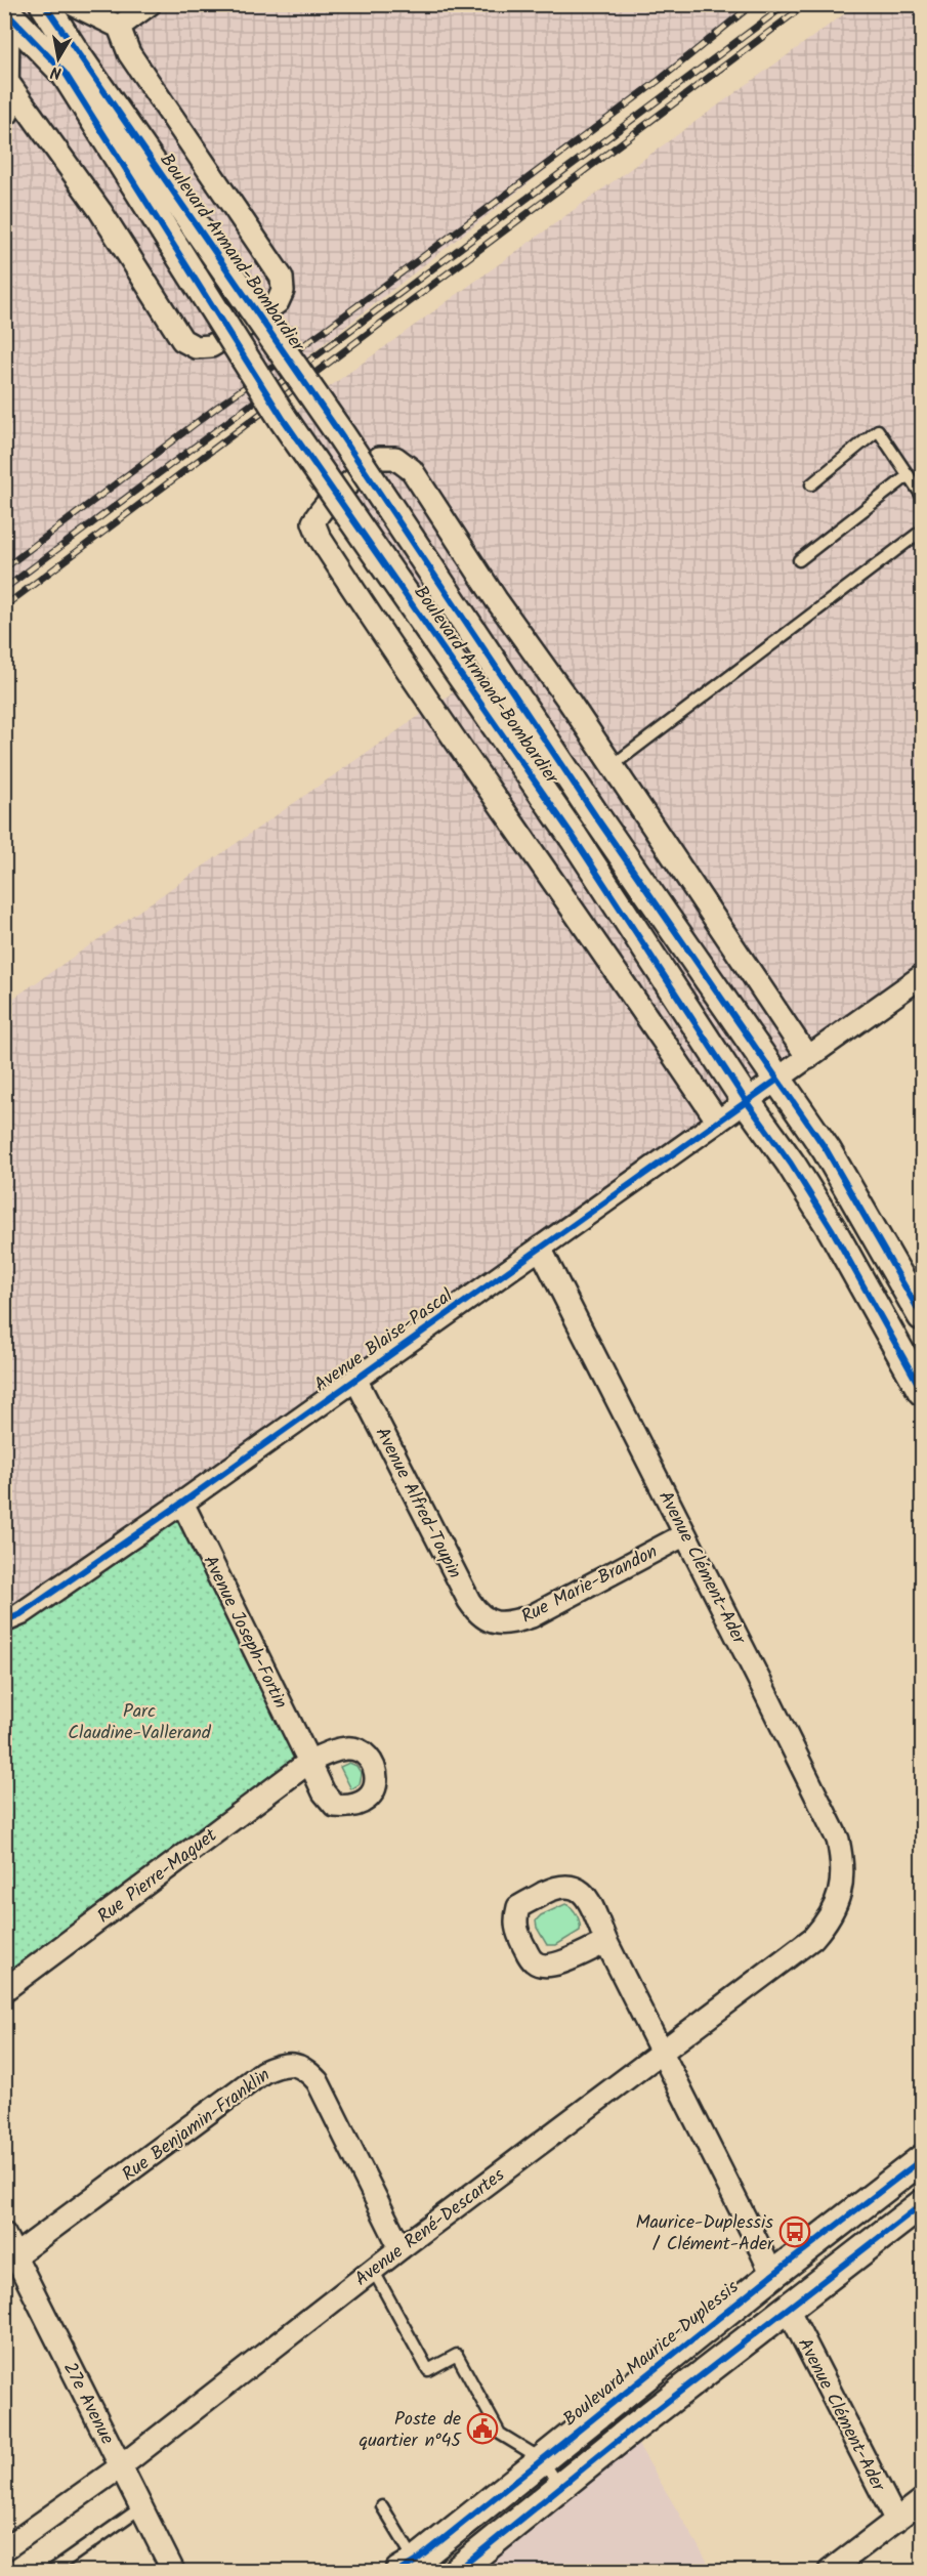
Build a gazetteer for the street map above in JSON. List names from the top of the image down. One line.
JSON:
{"streets":{"street":["Boulevard Armand-Bombardier","Avenue Blaise-Pascal","Avenue Alfred-Toupin","Avenue Clément-Ader","Rue Marie-Brandon","Avenue Joseph-Fortin","Rue Pierre-Maguet","Rue Benjamin-Franklin","Avenue René-Descartes","Boulevard Maurice-Duplessis","27e Avenue"]},"crossings":[["Boulevard Armand-Bombardier","Avenue Blaise-Pascal"],["Avenue Blaise-Pascal","Avenue Alfred-Toupin"],["Avenue Blaise-Pascal","Avenue Clément-Ader"],["Avenue Blaise-Pascal","Avenue Joseph-Fortin"],["Avenue Alfred-Toupin","Rue Marie-Brandon"],["Avenue Clément-Ader","Rue Marie-Brandon"],["Avenue Clément-Ader","Avenue René-Descartes"],["Avenue Joseph-Fortin","Rue Pierre-Maguet"],["Rue Benjamin-Franklin","Avenue René-Descartes"],["Rue Benjamin-Franklin","27e Avenue"],["Avenue René-Descartes","27e Avenue"]],"parks":["Parc Claudine-Vallerand"],"places":{"bus stop":["Maurice-Duplessis / Clément-Ader"],"public building":["Poste de quartier n°45"]},"north":"bottom"}
